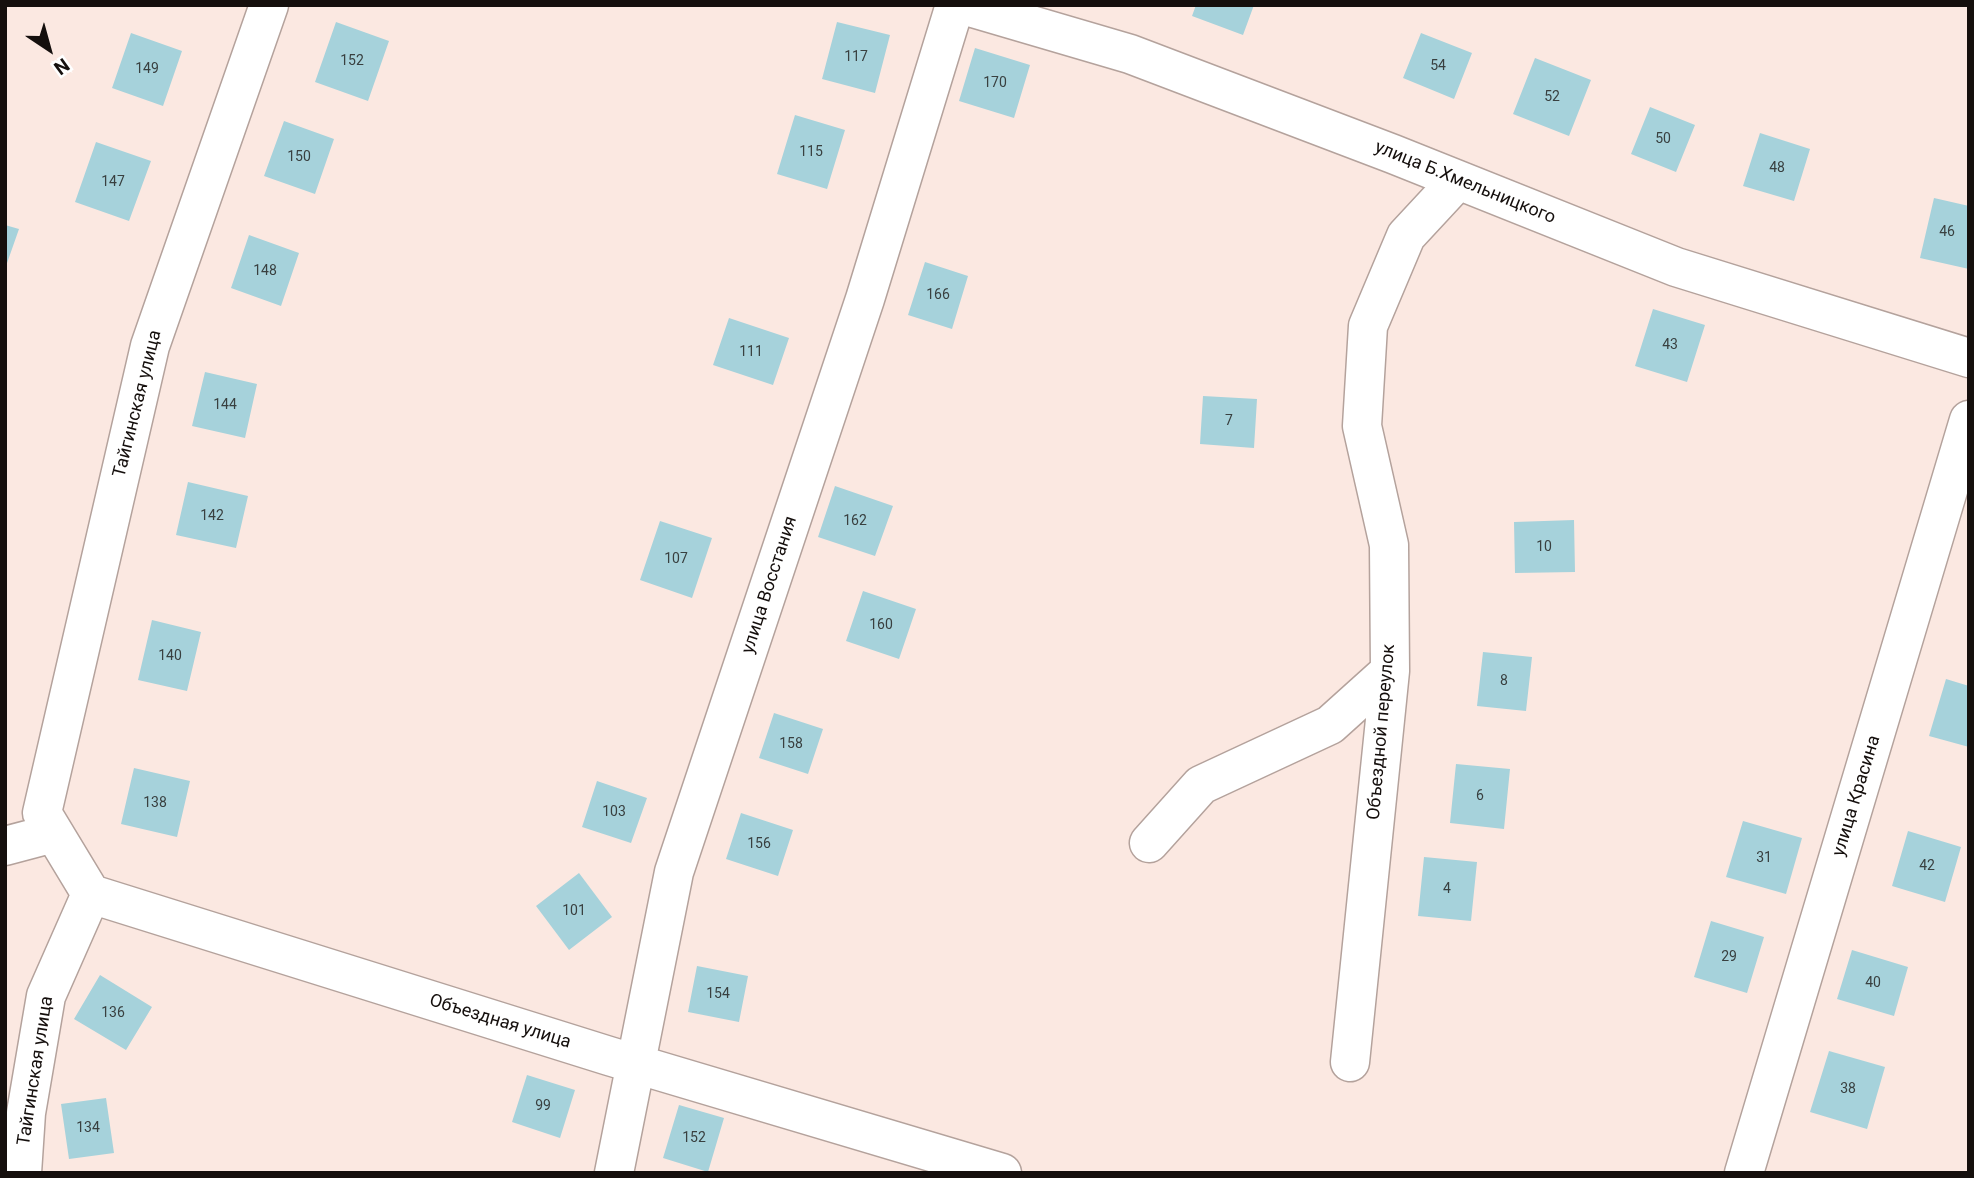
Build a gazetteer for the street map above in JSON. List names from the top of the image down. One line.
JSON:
{"streets":{"street":["улица Б.Хмельницкого","Тайгинская улица","улица Восстания","Объездной переулок","улица Красина","Объездная улица"]},"crossings":[["улица Б.Хмельницкого","Объездной переулок"],["Тайгинская улица","Объездная улица"],["улица Восстания","Объездная улица"]],"house_numbers":["117","152","54","149","170","52","50","115","150","48","147","46","148","166","43","111","144","7","142","162","10","107","160","140","8","158","6","138","103","156","31","42","4","101","29","40","154","136","38","99","134","152"],"north":"bottom right"}
